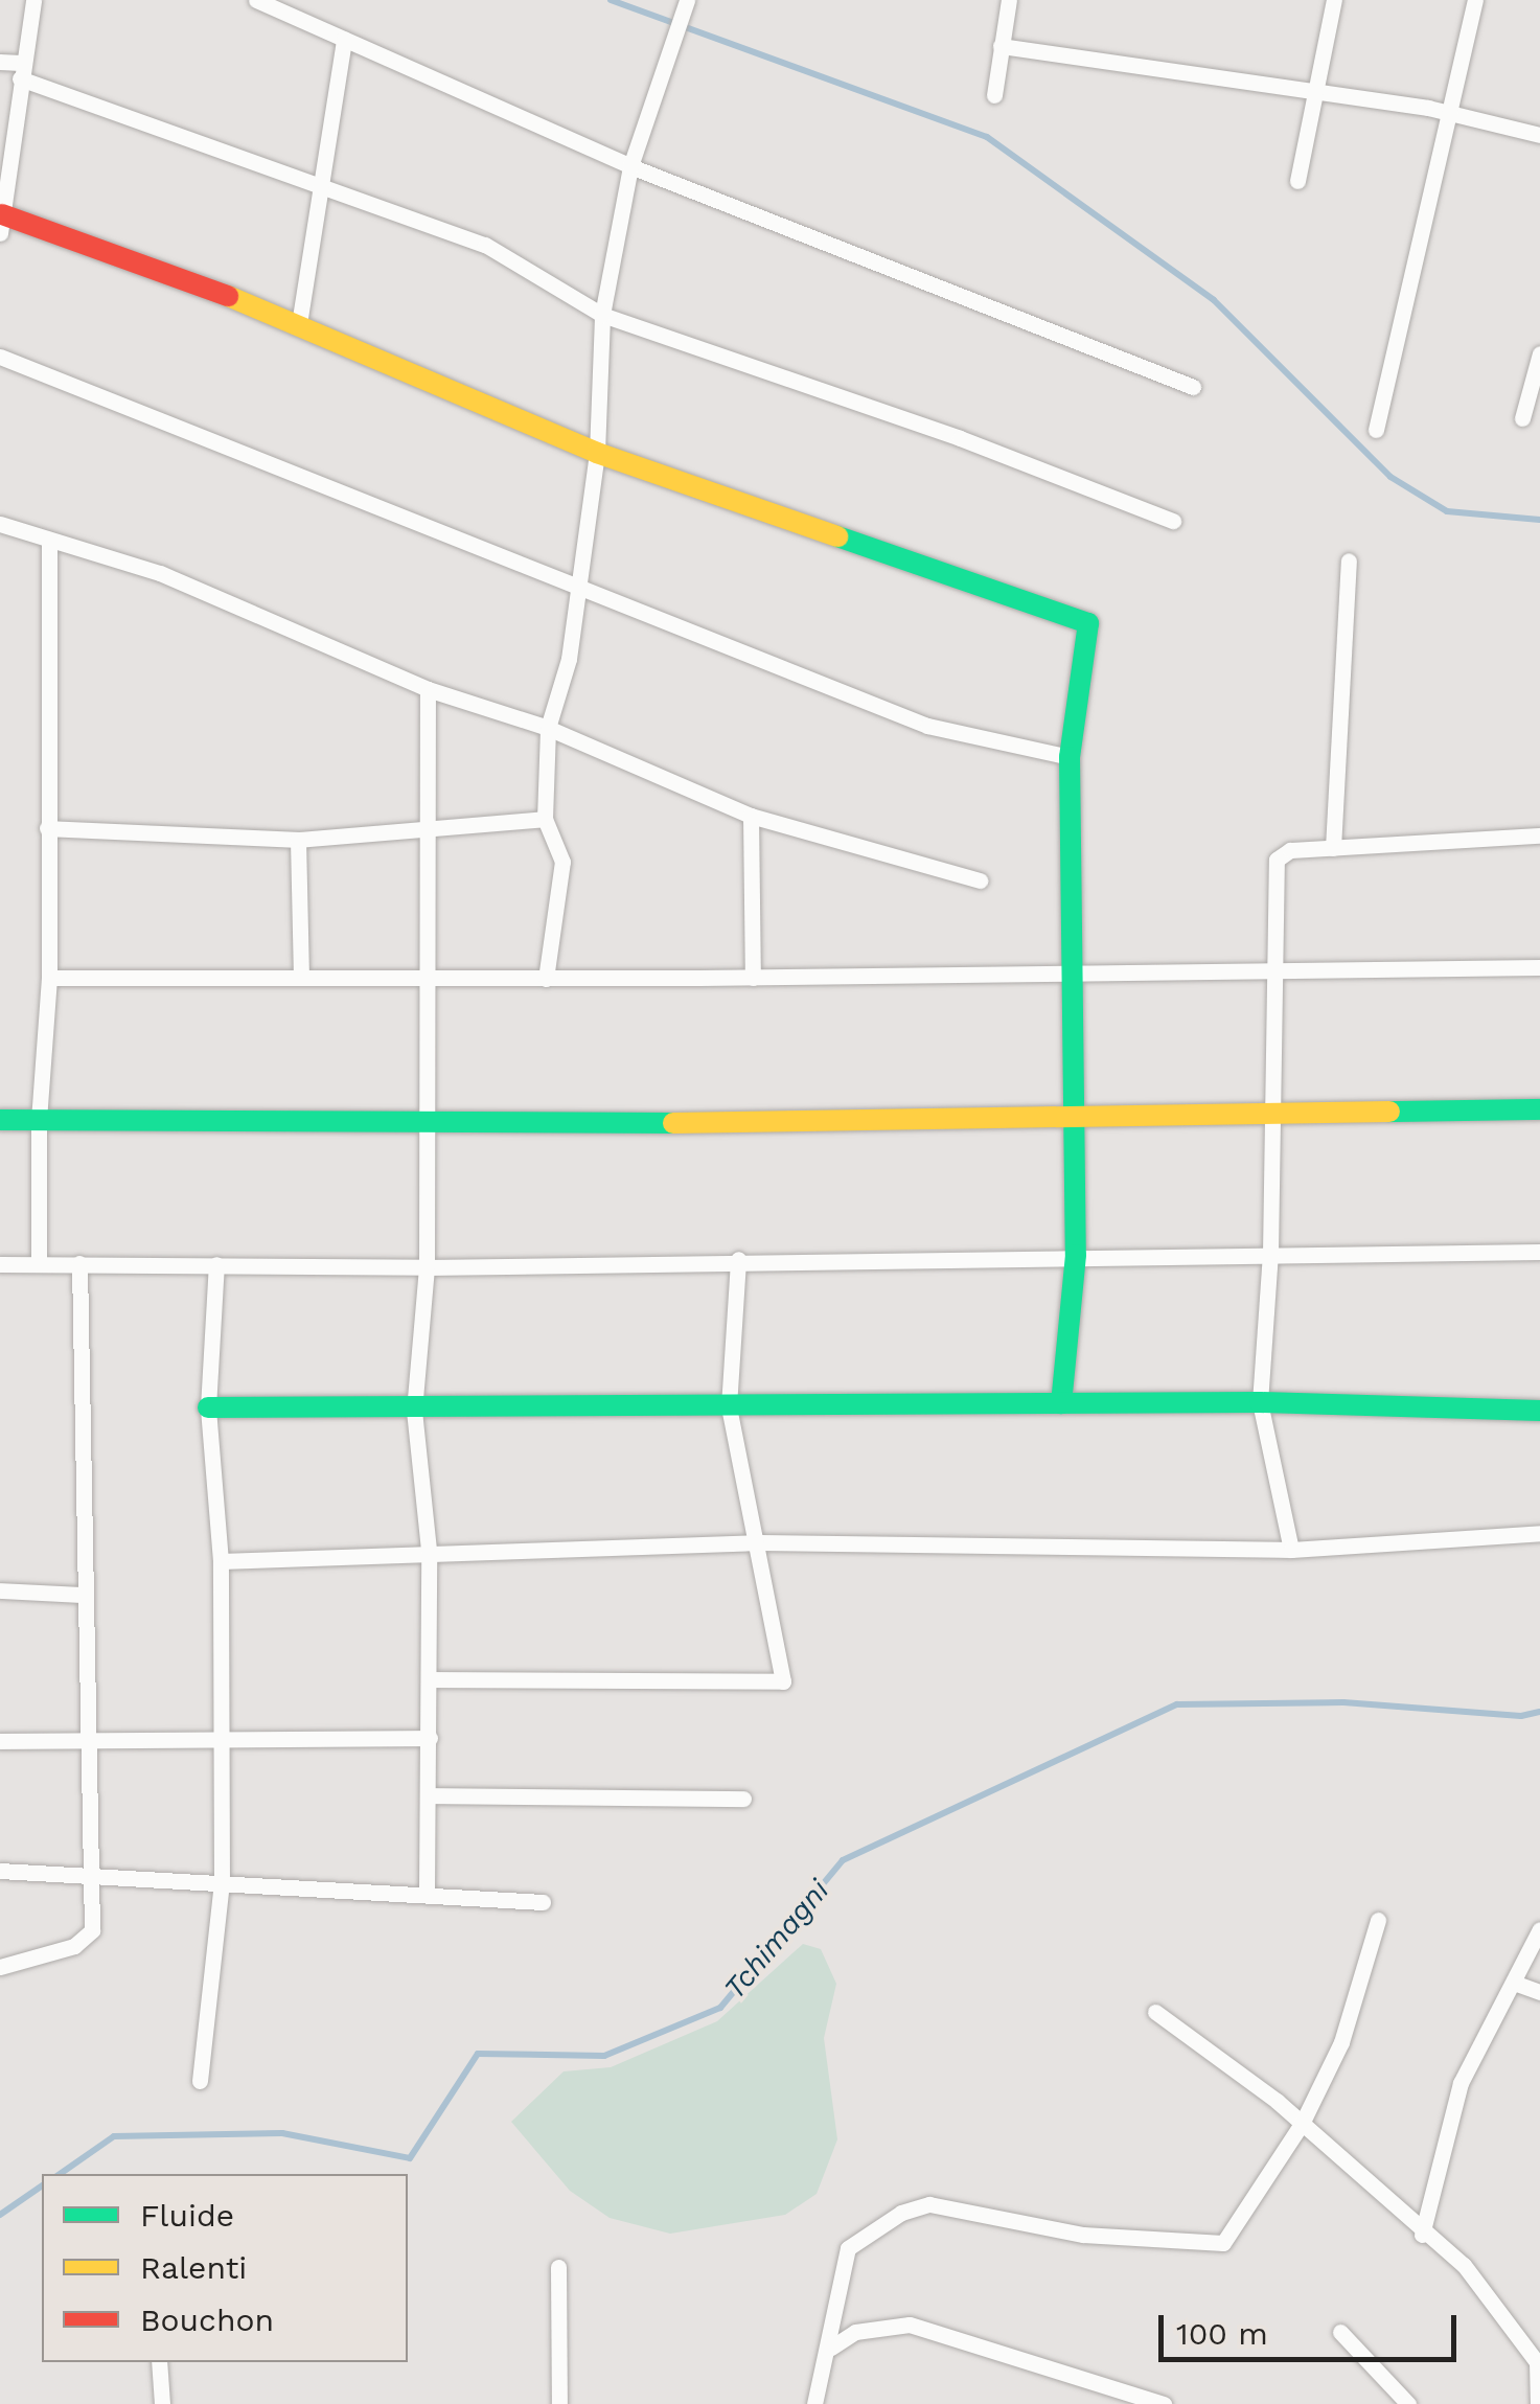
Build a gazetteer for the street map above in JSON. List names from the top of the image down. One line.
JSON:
{"water":["Tchimagni"],"legend":["Fluide","Ralenti","Bouchon"],"scale_bar":"100 m"}
